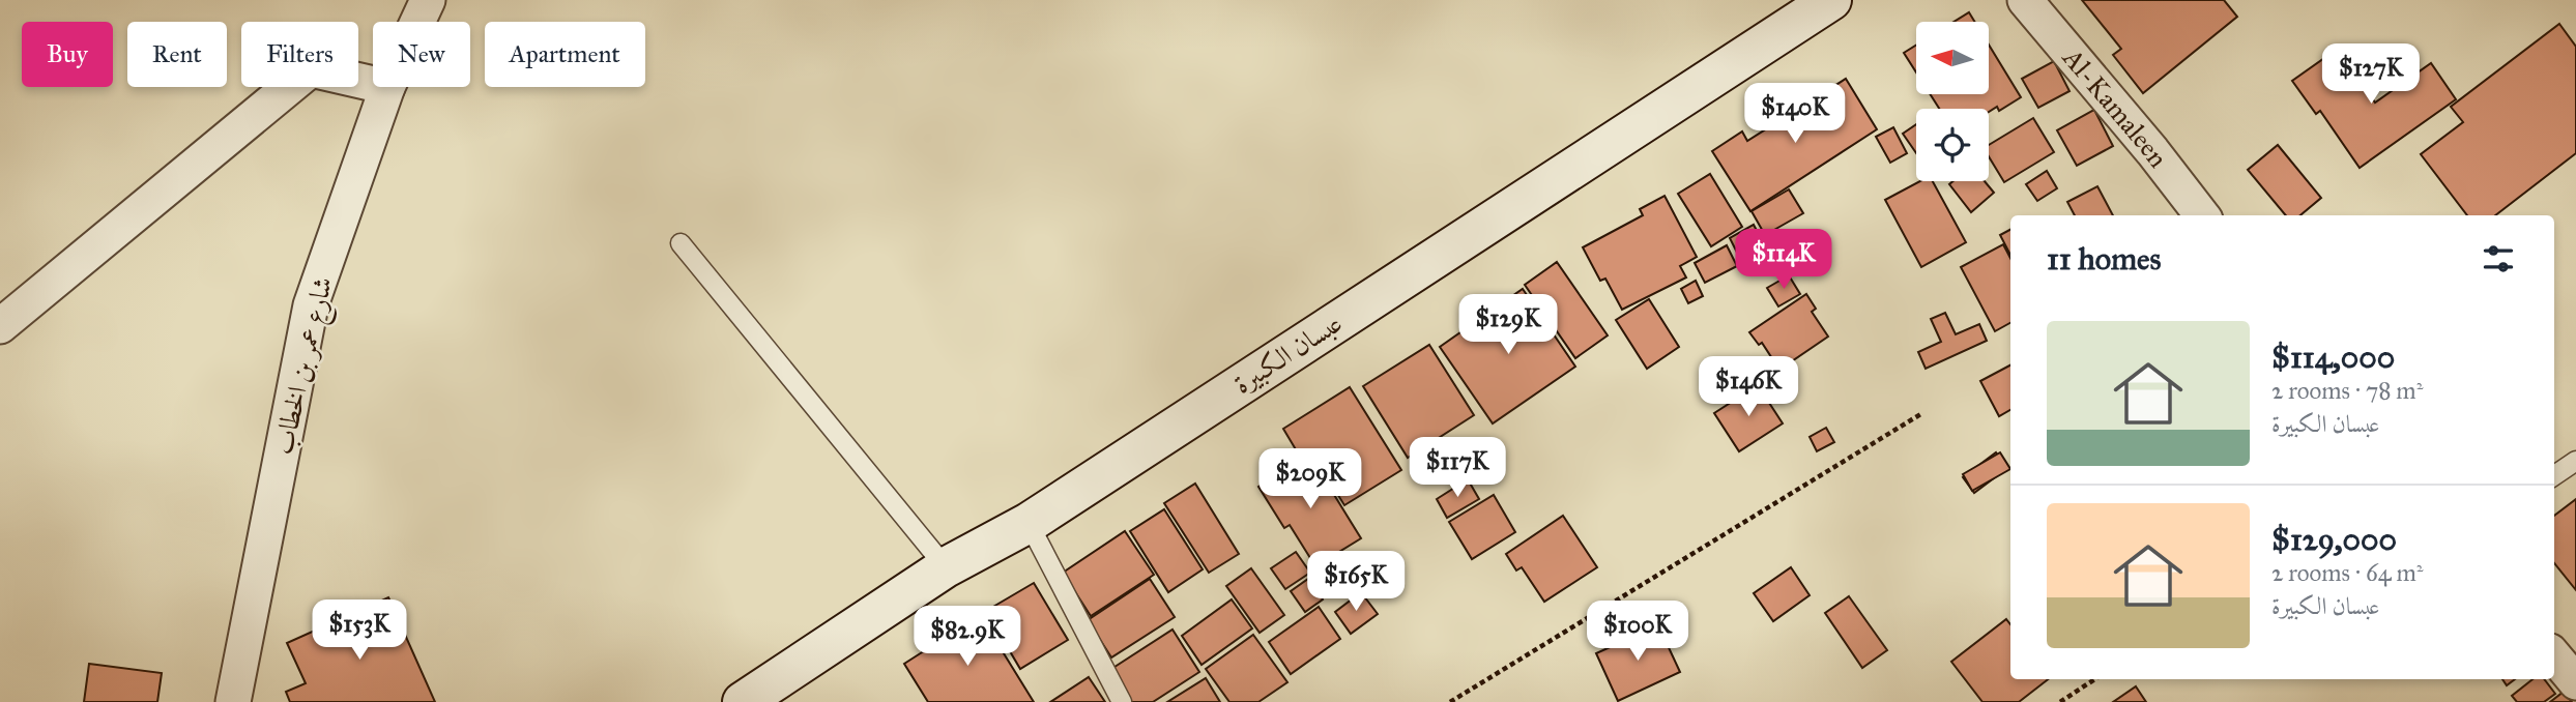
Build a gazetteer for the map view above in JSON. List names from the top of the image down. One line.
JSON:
{"streets":{"main road":["عبسان الكبيرة"],"street":["Al-Kamaleen","شارع عمر بن الخطاب"]},"north":"left","page":{"chip":["Buy","Rent","Filters","New","Apartment"],"price":["$127K","$140K","$114K","$129K","$146K","$117K","$209K","$165K","$153K","$100K","$82.9K"],"heading":"11 homes","list":[{"name":"$114,000","note":"2 rooms · 78 m² · عبسان الكبيرة"},{"name":"$129,000","note":"2 rooms · 64 m² · عبسان الكبيرة"}]}}
